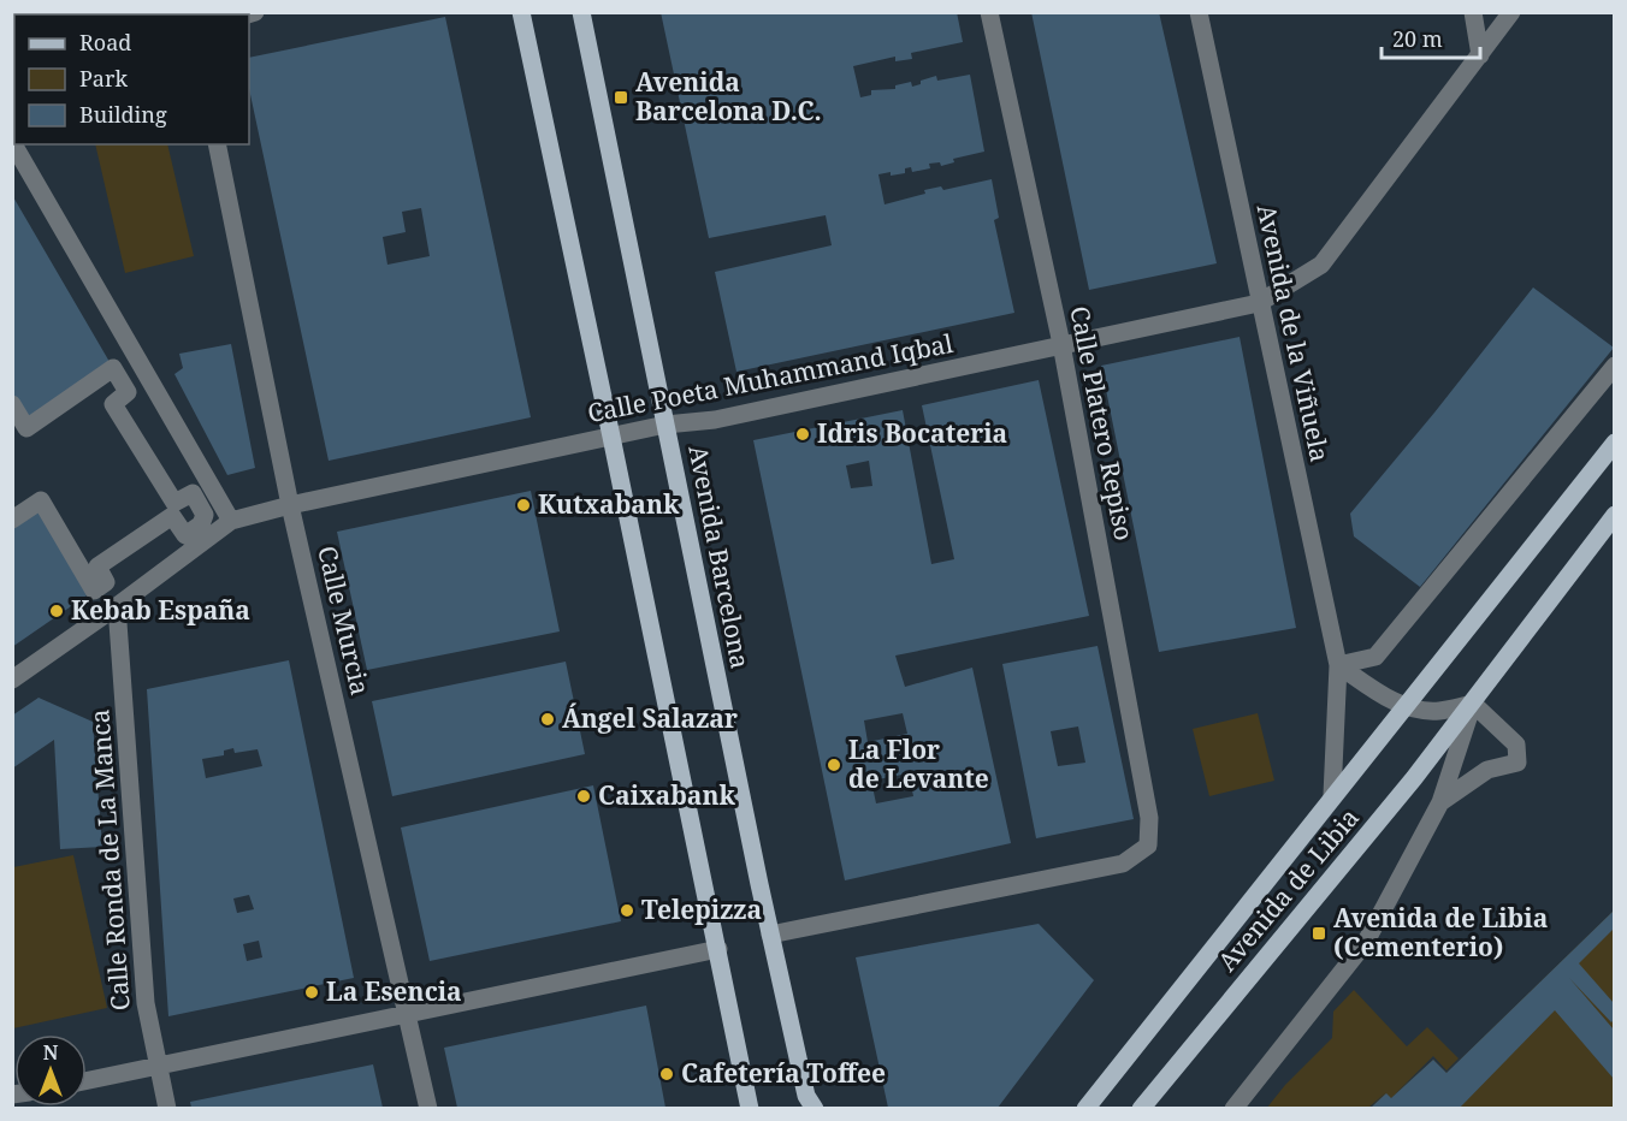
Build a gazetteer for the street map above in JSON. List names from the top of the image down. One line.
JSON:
{"streets":{"main road":["Avenida Barcelona","Avenida de Libia"],"street":["Avenida de la Viñuela","Calle Poeta Muhammand Iqbal","Calle Platero Repiso","Calle Murcia","Calle Ronda de La Manca"]},"crossings":[["Avenida de la Viñuela","Calle Poeta Muhammand Iqbal"],["Avenida de la Viñuela","Avenida de Libia"],["Calle Poeta Muhammand Iqbal","Calle Platero Repiso"],["Calle Poeta Muhammand Iqbal","Avenida Barcelona"],["Calle Poeta Muhammand Iqbal","Calle Murcia"],["Calle Platero Repiso","Avenida Barcelona"]],"places":{"transit":["Avenida Barcelona D.C.","Avenida de Libia (Cementerio)"],"other":["Idris Bocateria","Kutxabank","Kebab España","Ángel Salazar","La Flor de Levante","Caixabank","Telepizza","La Esencia","Cafetería Toffee"]},"legend":["Road","Park","Building"],"scale_bar":"20 m","north":"top"}
